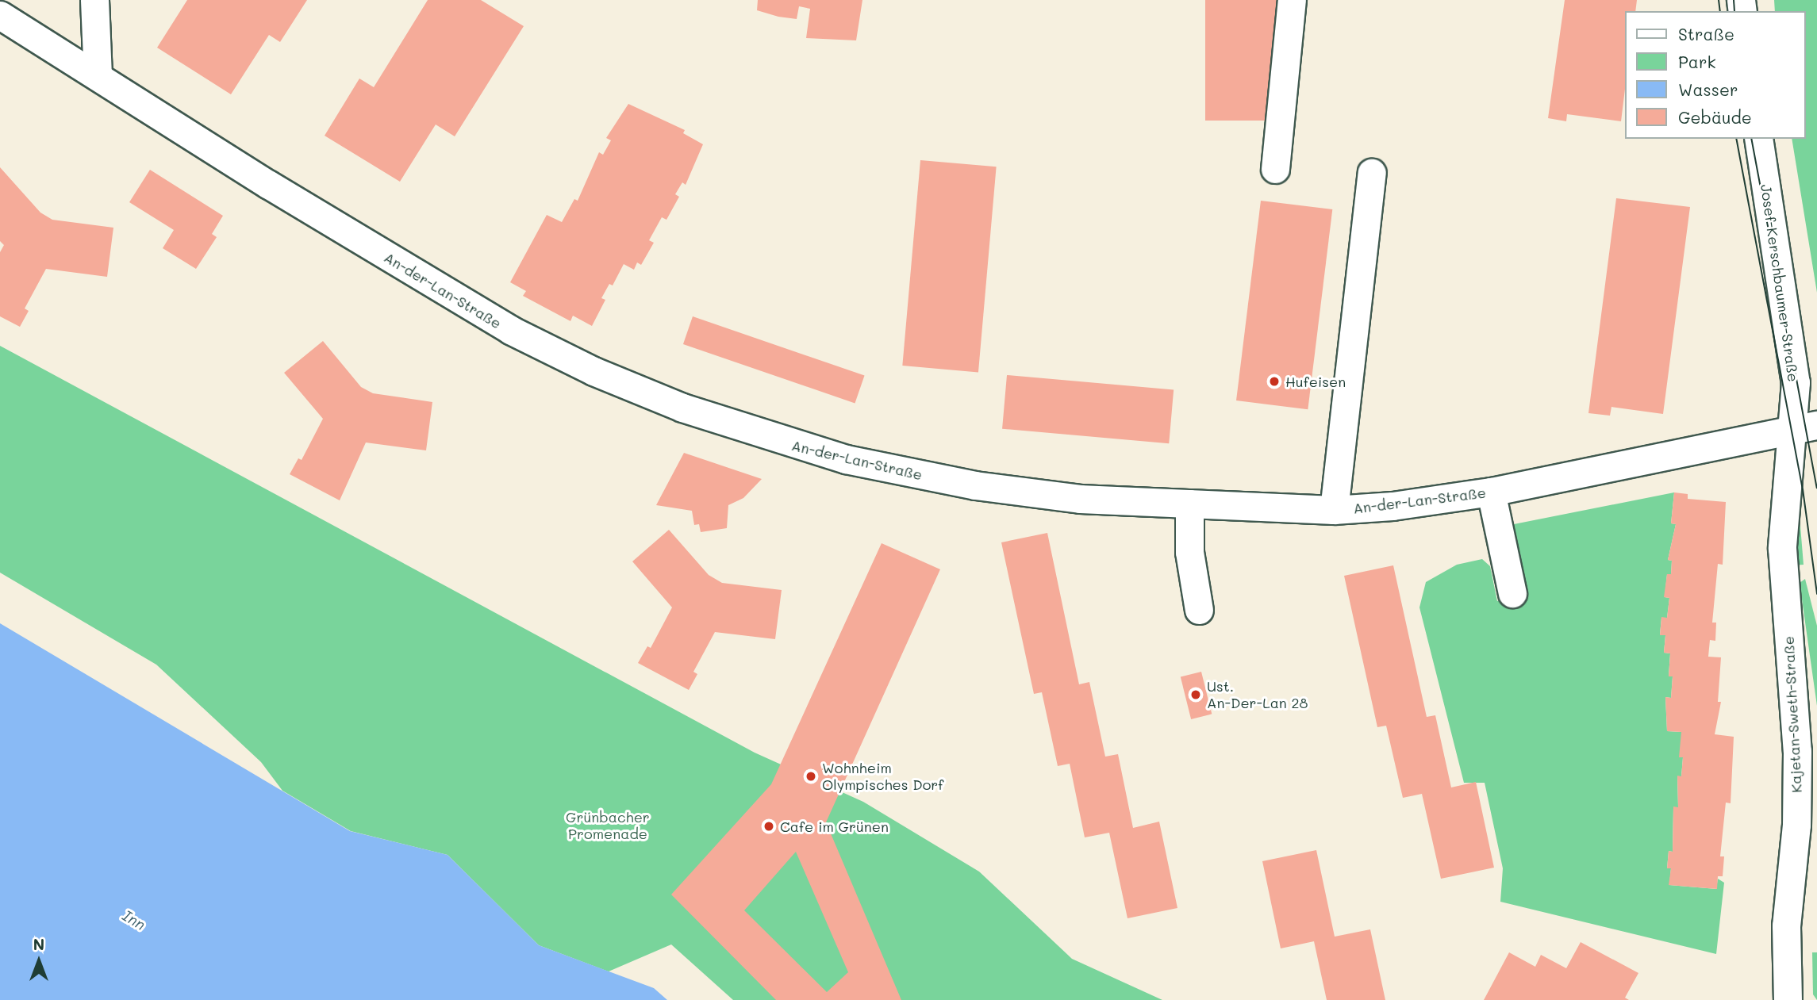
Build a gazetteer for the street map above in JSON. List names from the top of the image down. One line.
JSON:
{"streets":{"street":["Josef-Kerschbaumer-Straße","An-der-Lan-Straße","Kajetan-Sweth-Straße"]},"crossings":[["Josef-Kerschbaumer-Straße","An-der-Lan-Straße"],["Josef-Kerschbaumer-Straße","Kajetan-Sweth-Straße"],["An-der-Lan-Straße","Kajetan-Sweth-Straße"]],"water":["Inn"],"parks":["Grünbacher Promenade"],"places":["Hufeisen","Ust. An-Der-Lan 28","Wohnheim Olympisches Dorf","Cafe im Grünen"],"legend":["Straße","Park","Wasser","Gebäude"],"north":"top"}
